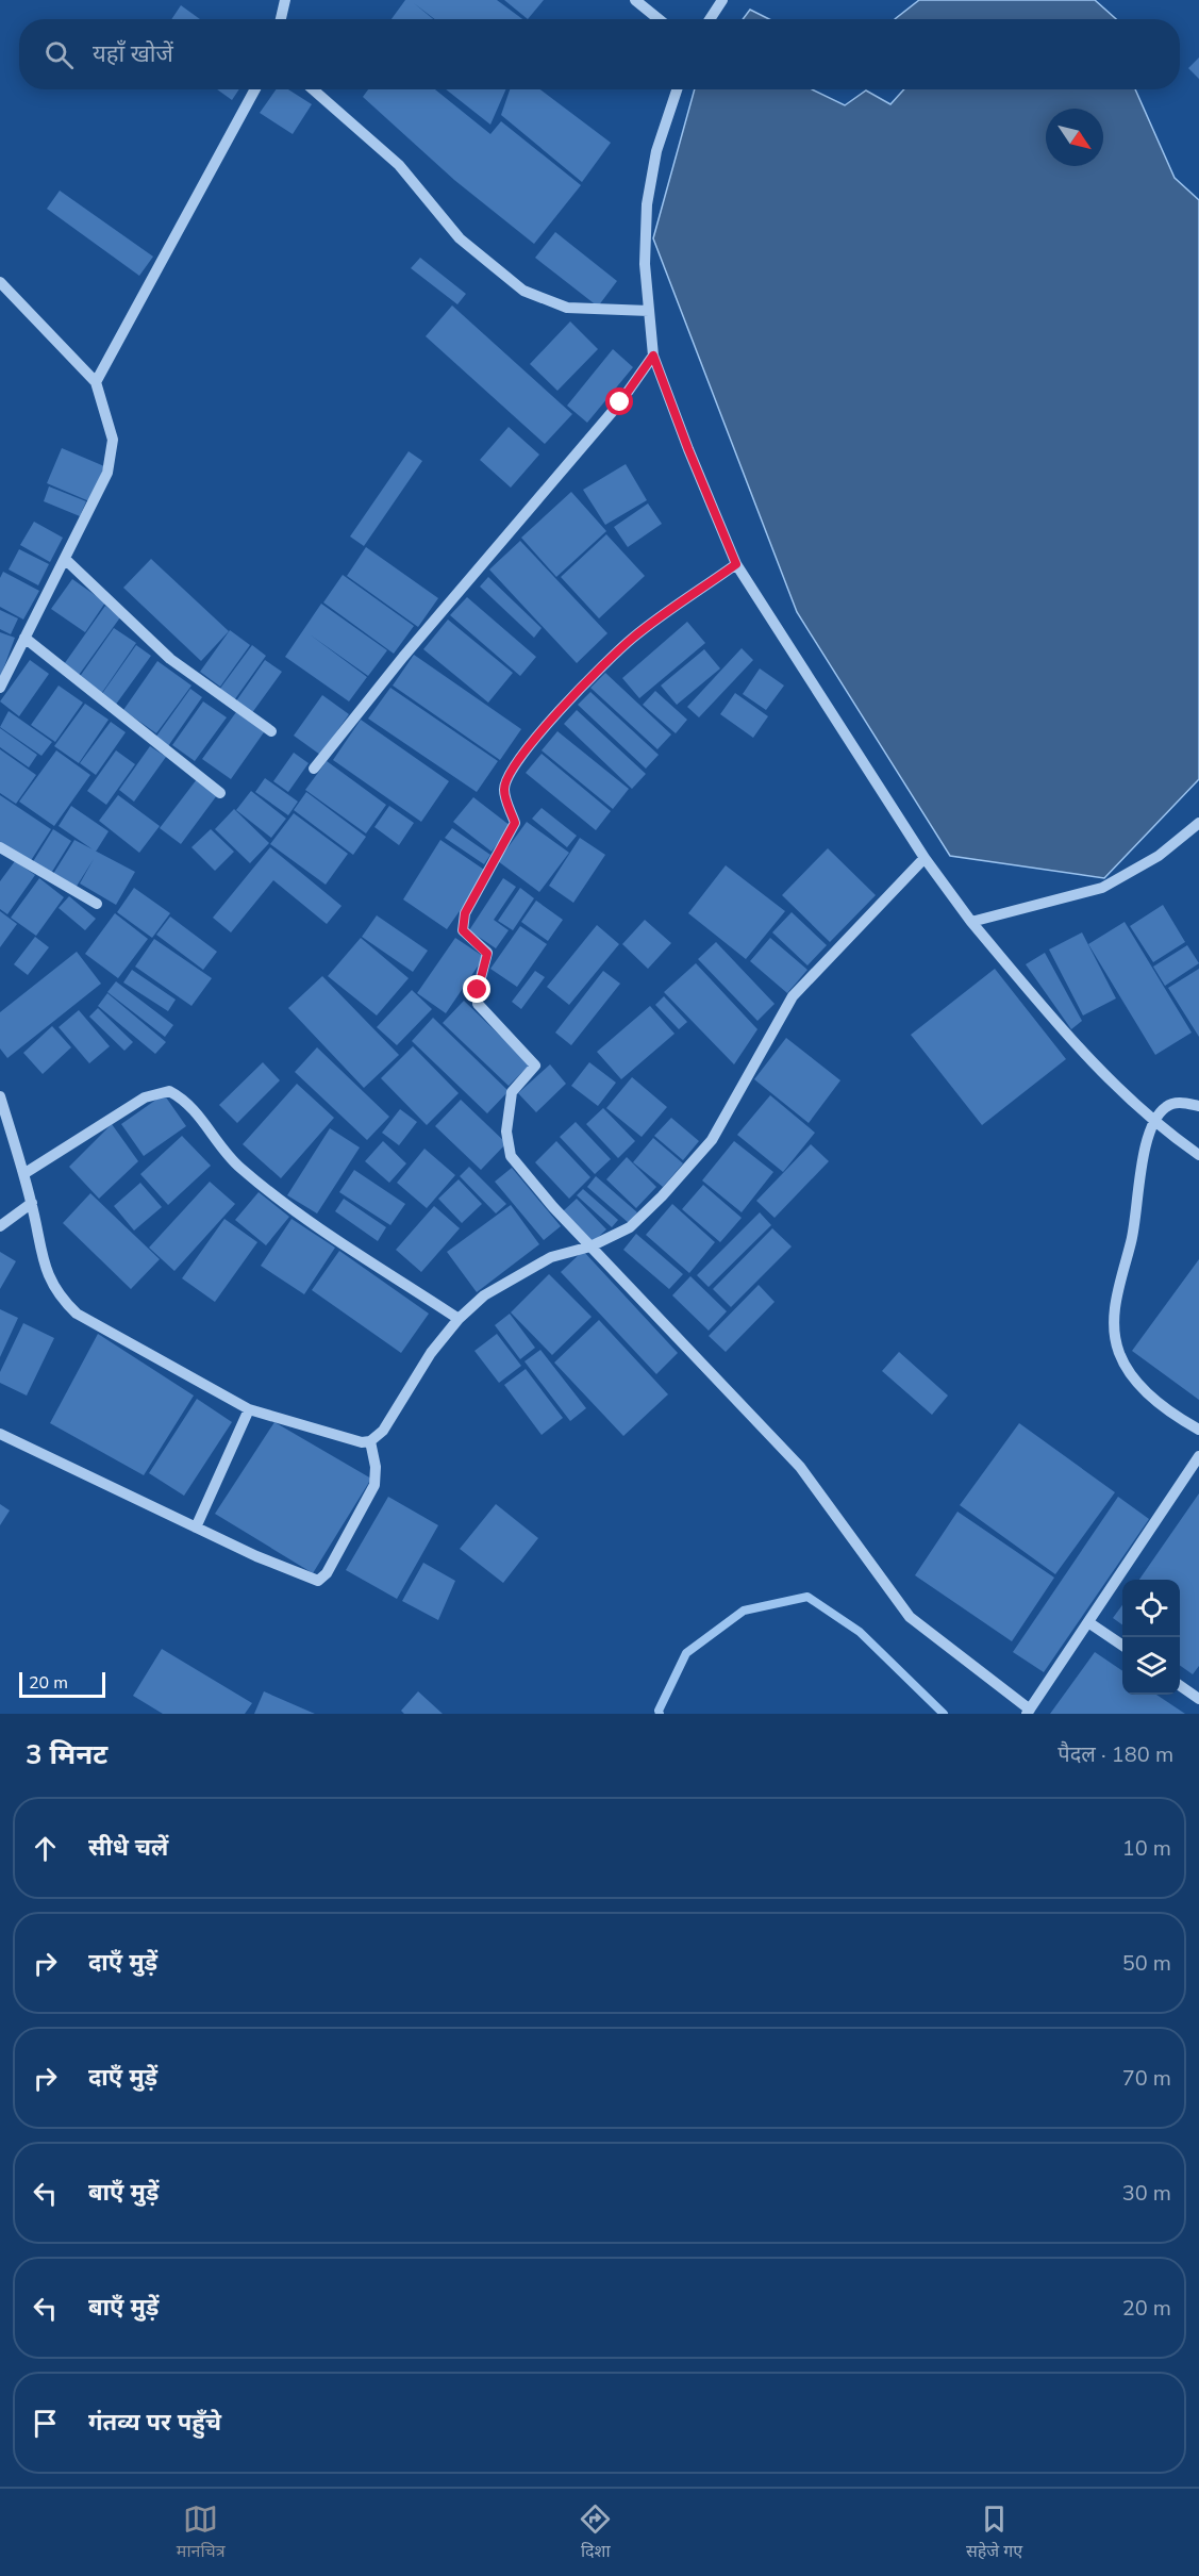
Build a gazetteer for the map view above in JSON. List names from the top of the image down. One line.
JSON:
{"scale_bar":"20 m","north":"bottom right","page":{"search":"यहाँ खोजें","scale":"20 m","heading":["3 मिनट","पैदल · 180 m"],"list":[["सीधे चलें","10 m"],["दाएँ मुड़ें","50 m"],["दाएँ मुड़ें","70 m"],["बाएँ मुड़ें","30 m"],["बाएँ मुड़ें","20 m"],"गंतव्य पर पहुँचे"],"nav":["मानचित्र","दिशा","सहेजे गए"]}}
